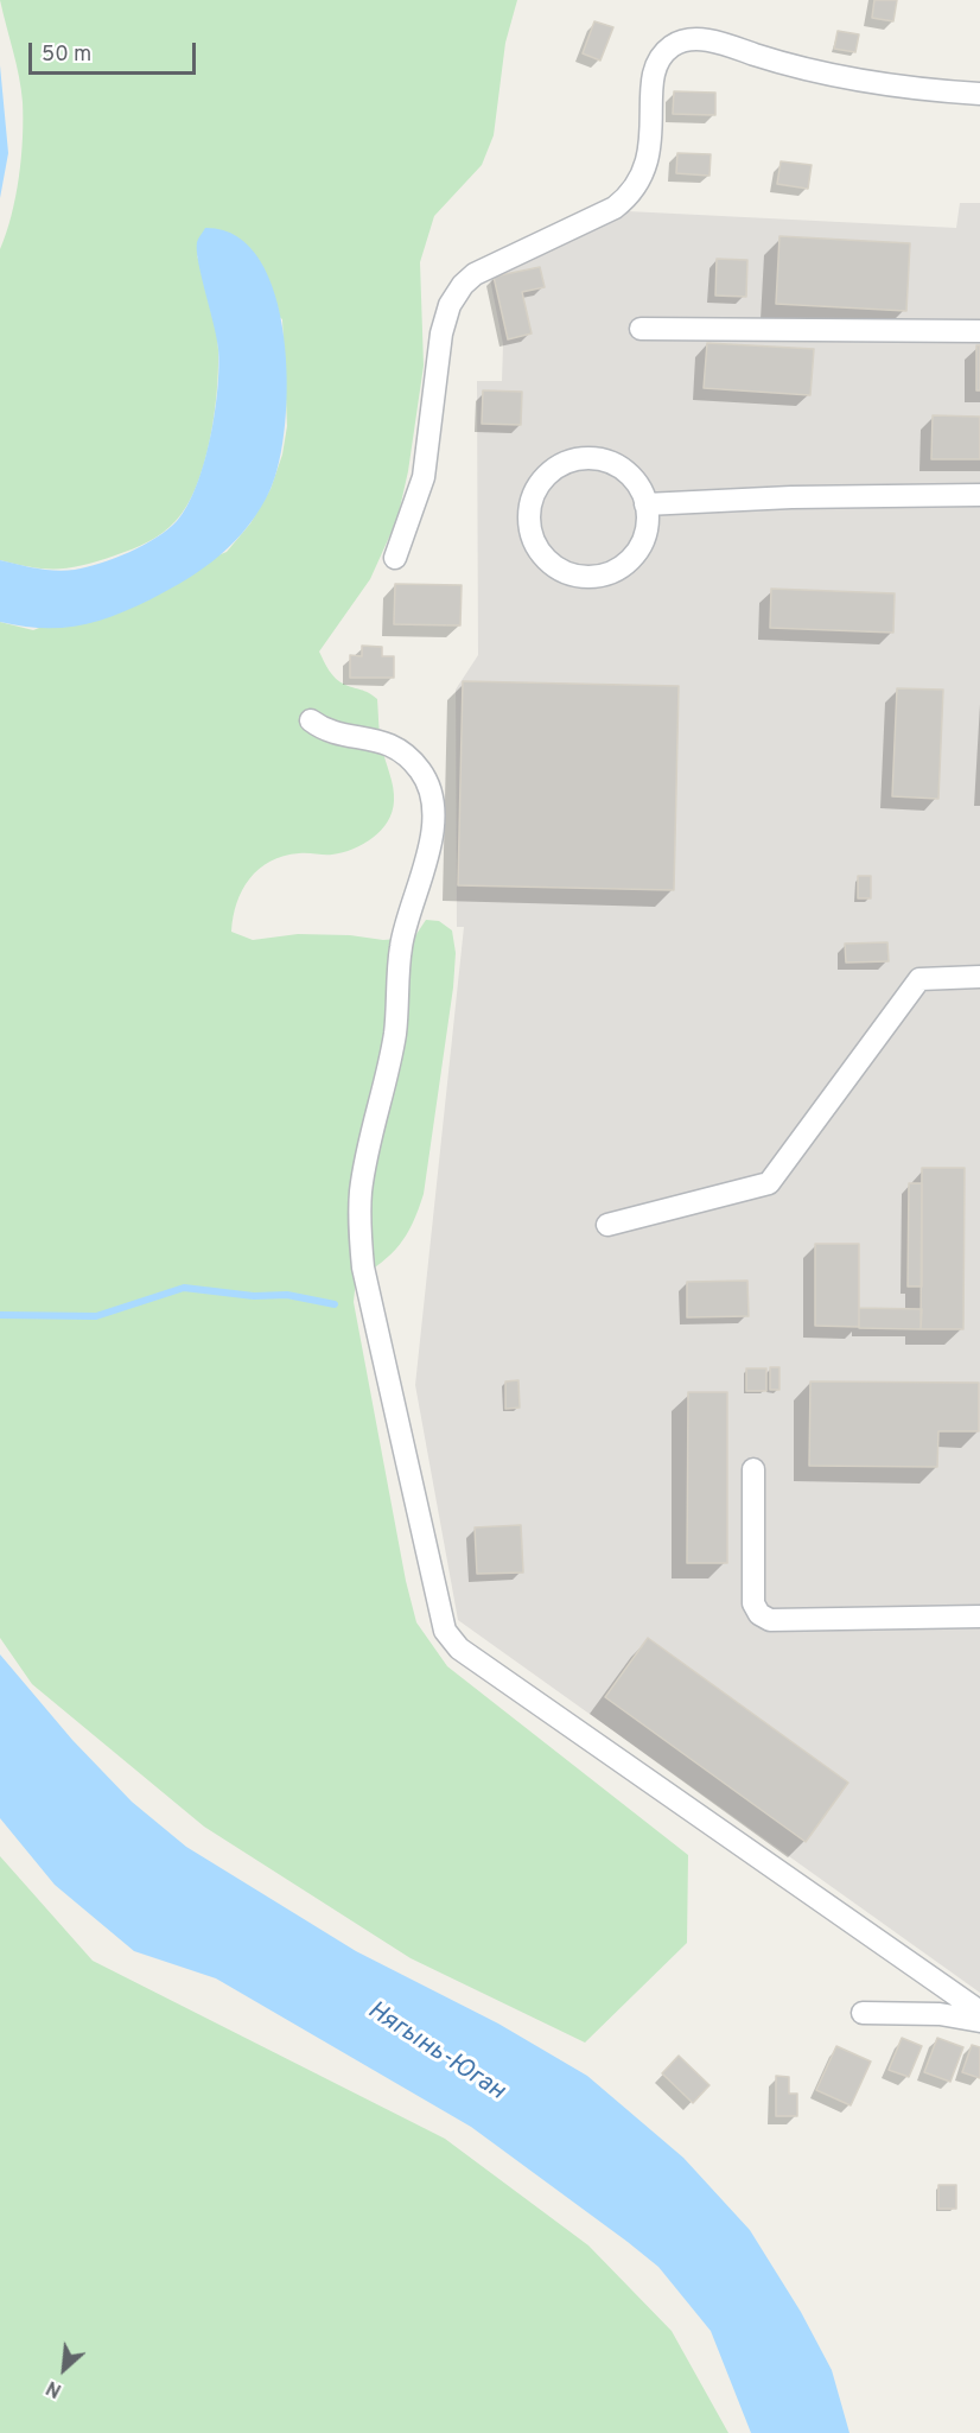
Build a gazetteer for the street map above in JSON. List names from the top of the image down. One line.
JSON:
{"water":["Нягынь-Юган"],"scale_bar":"50 m","north":"bottom left"}
